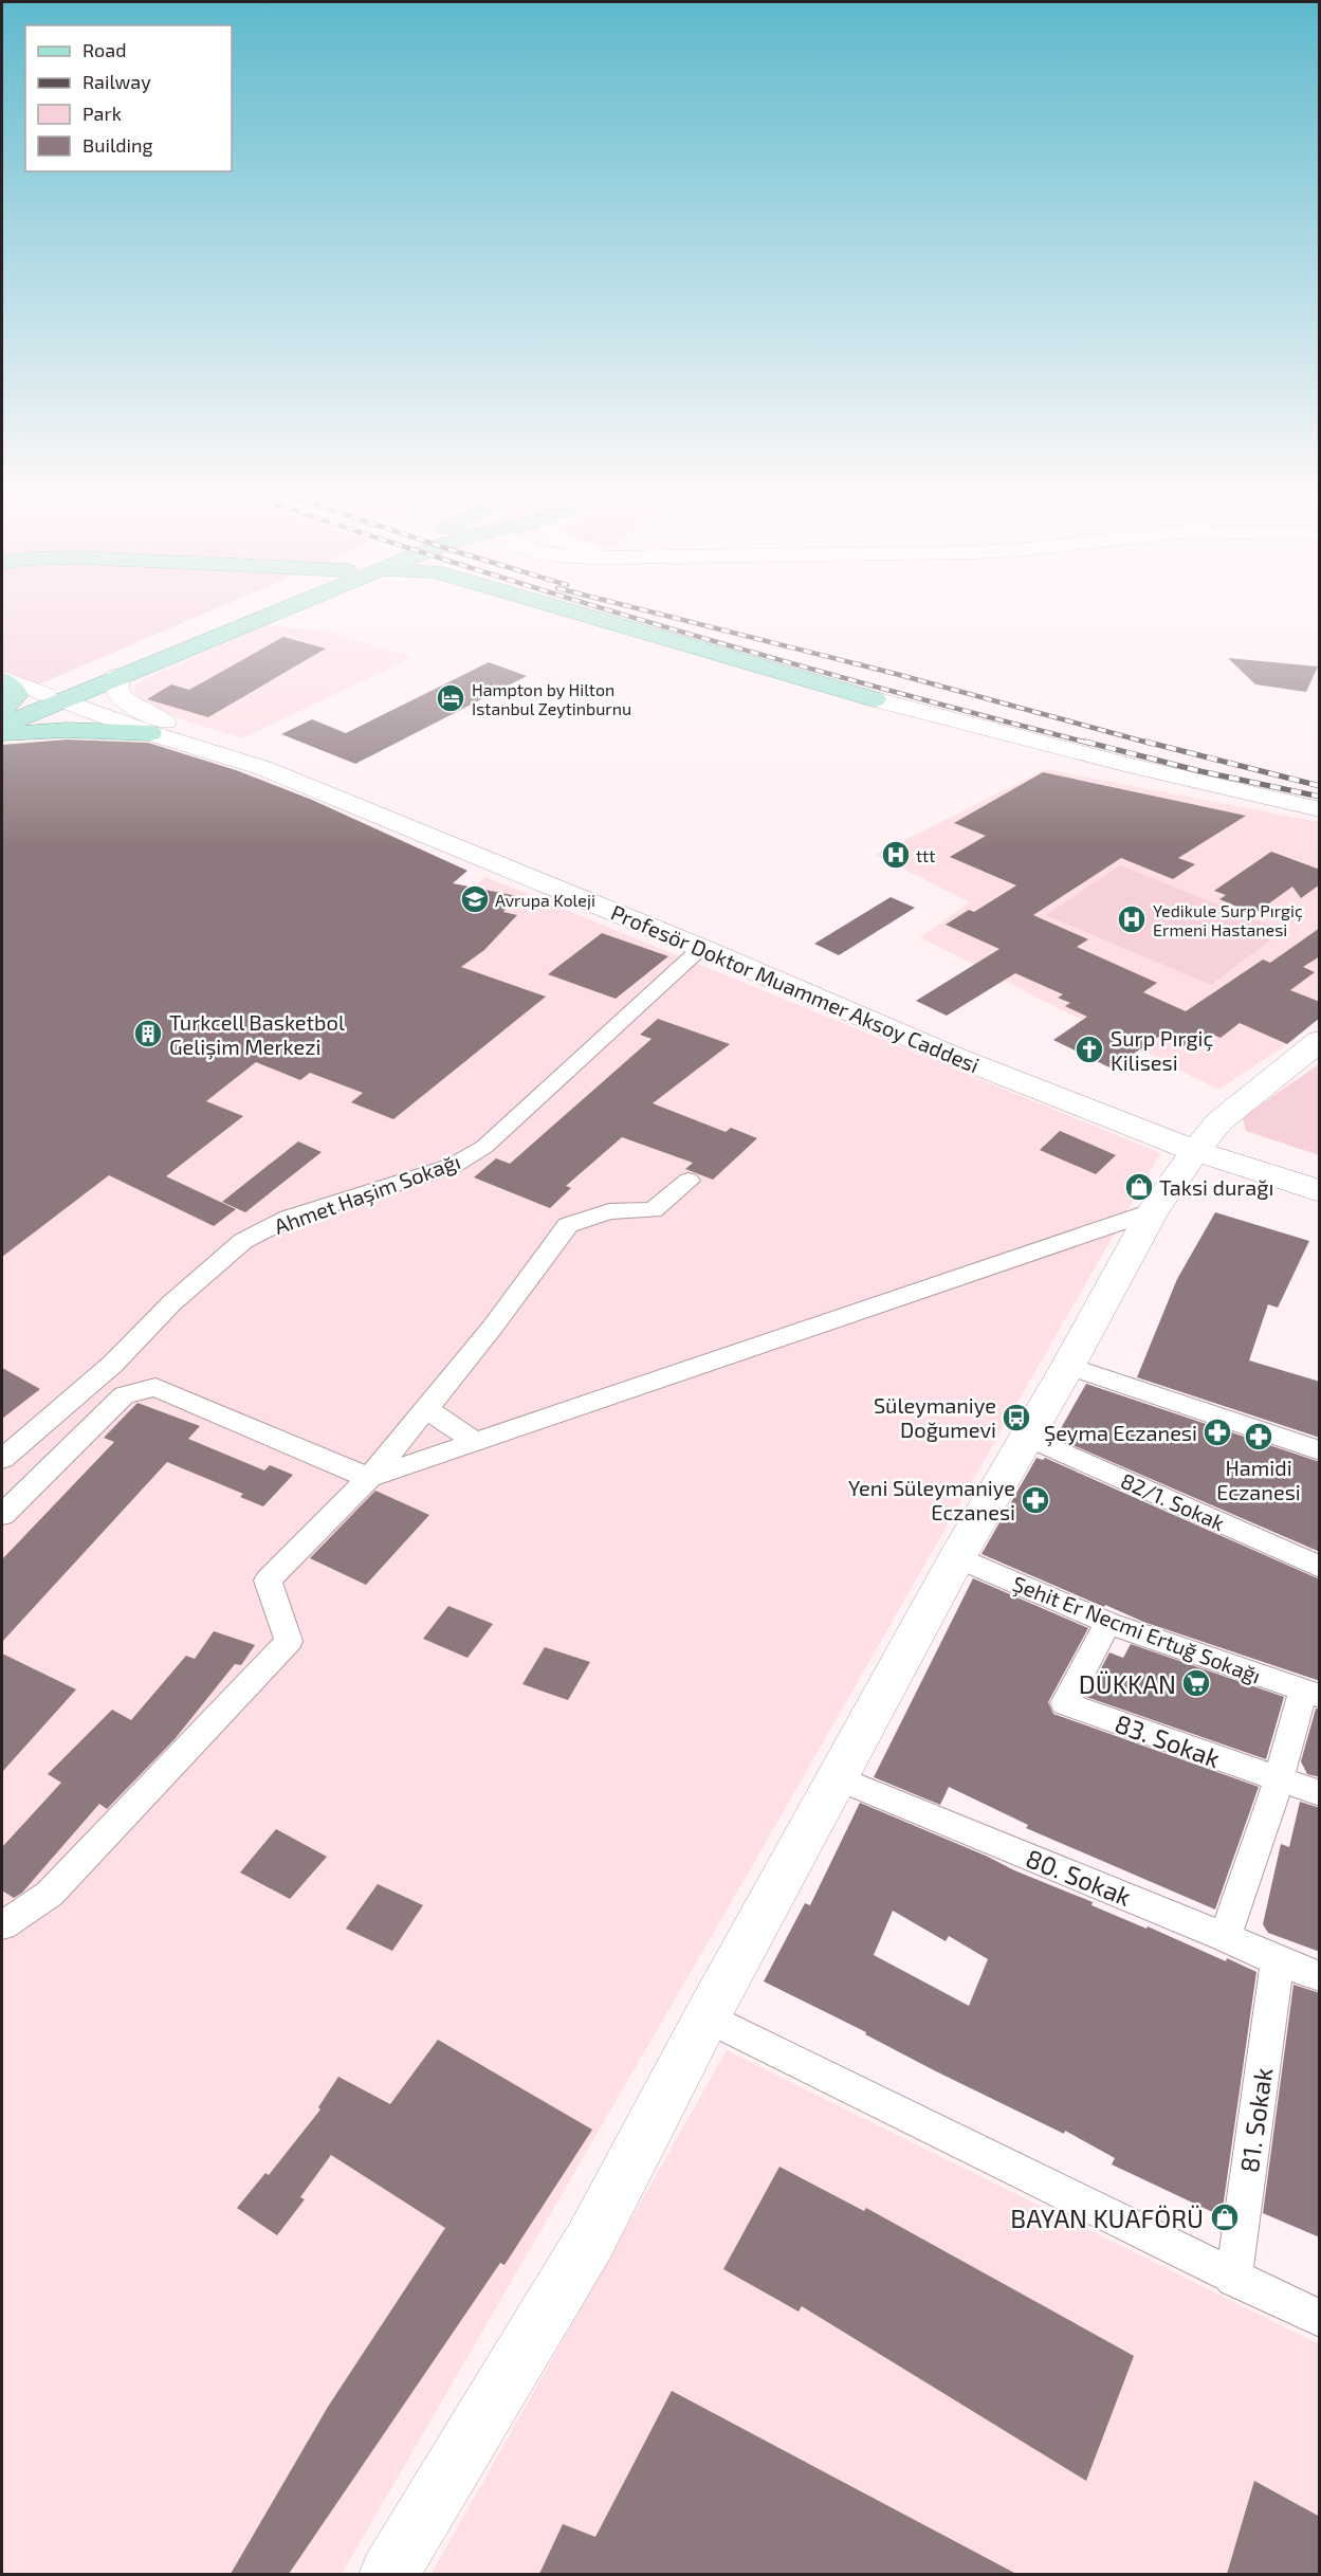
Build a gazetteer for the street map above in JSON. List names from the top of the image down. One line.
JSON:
{"streets":{"main road":["Profesör Doktor Muammer Aksoy Caddesi"],"street":["Ahmet Haşim Sokağı","82/1. Sokak","Şehit Er Necmi Ertuğ Sokağı","83. Sokak","80. Sokak","81. Sokak"]},"crossings":[["Profesör Doktor Muammer Aksoy Caddesi","Ahmet Haşim Sokağı"],["Şehit Er Necmi Ertuğ Sokağı","83. Sokak"],["80. Sokak","81. Sokak"]],"places":{"hotel":["Hampton by Hilton Istanbul Zeytinburnu"],"hospital":["ttt","Yedikule Surp Pırgiç Ermeni Hastanesi"],"school or university":["Avrupa Koleji"],"building":["Turkcell Basketbol Gelişim Merkezi"],"church":["Surp Pırgiç Kilisesi"],"shop":["Taksi durağı","BAYAN KUAFÖRÜ"],"bus stop":["Süleymaniye Doğumevi"],"pharmacy":["Şeyma Eczanesi","Hamidi Eczanesi","Yeni Süleymaniye Eczanesi"],"supermarket":["DÜKKAN"]},"legend":["Road","Railway","Park","Building"]}
